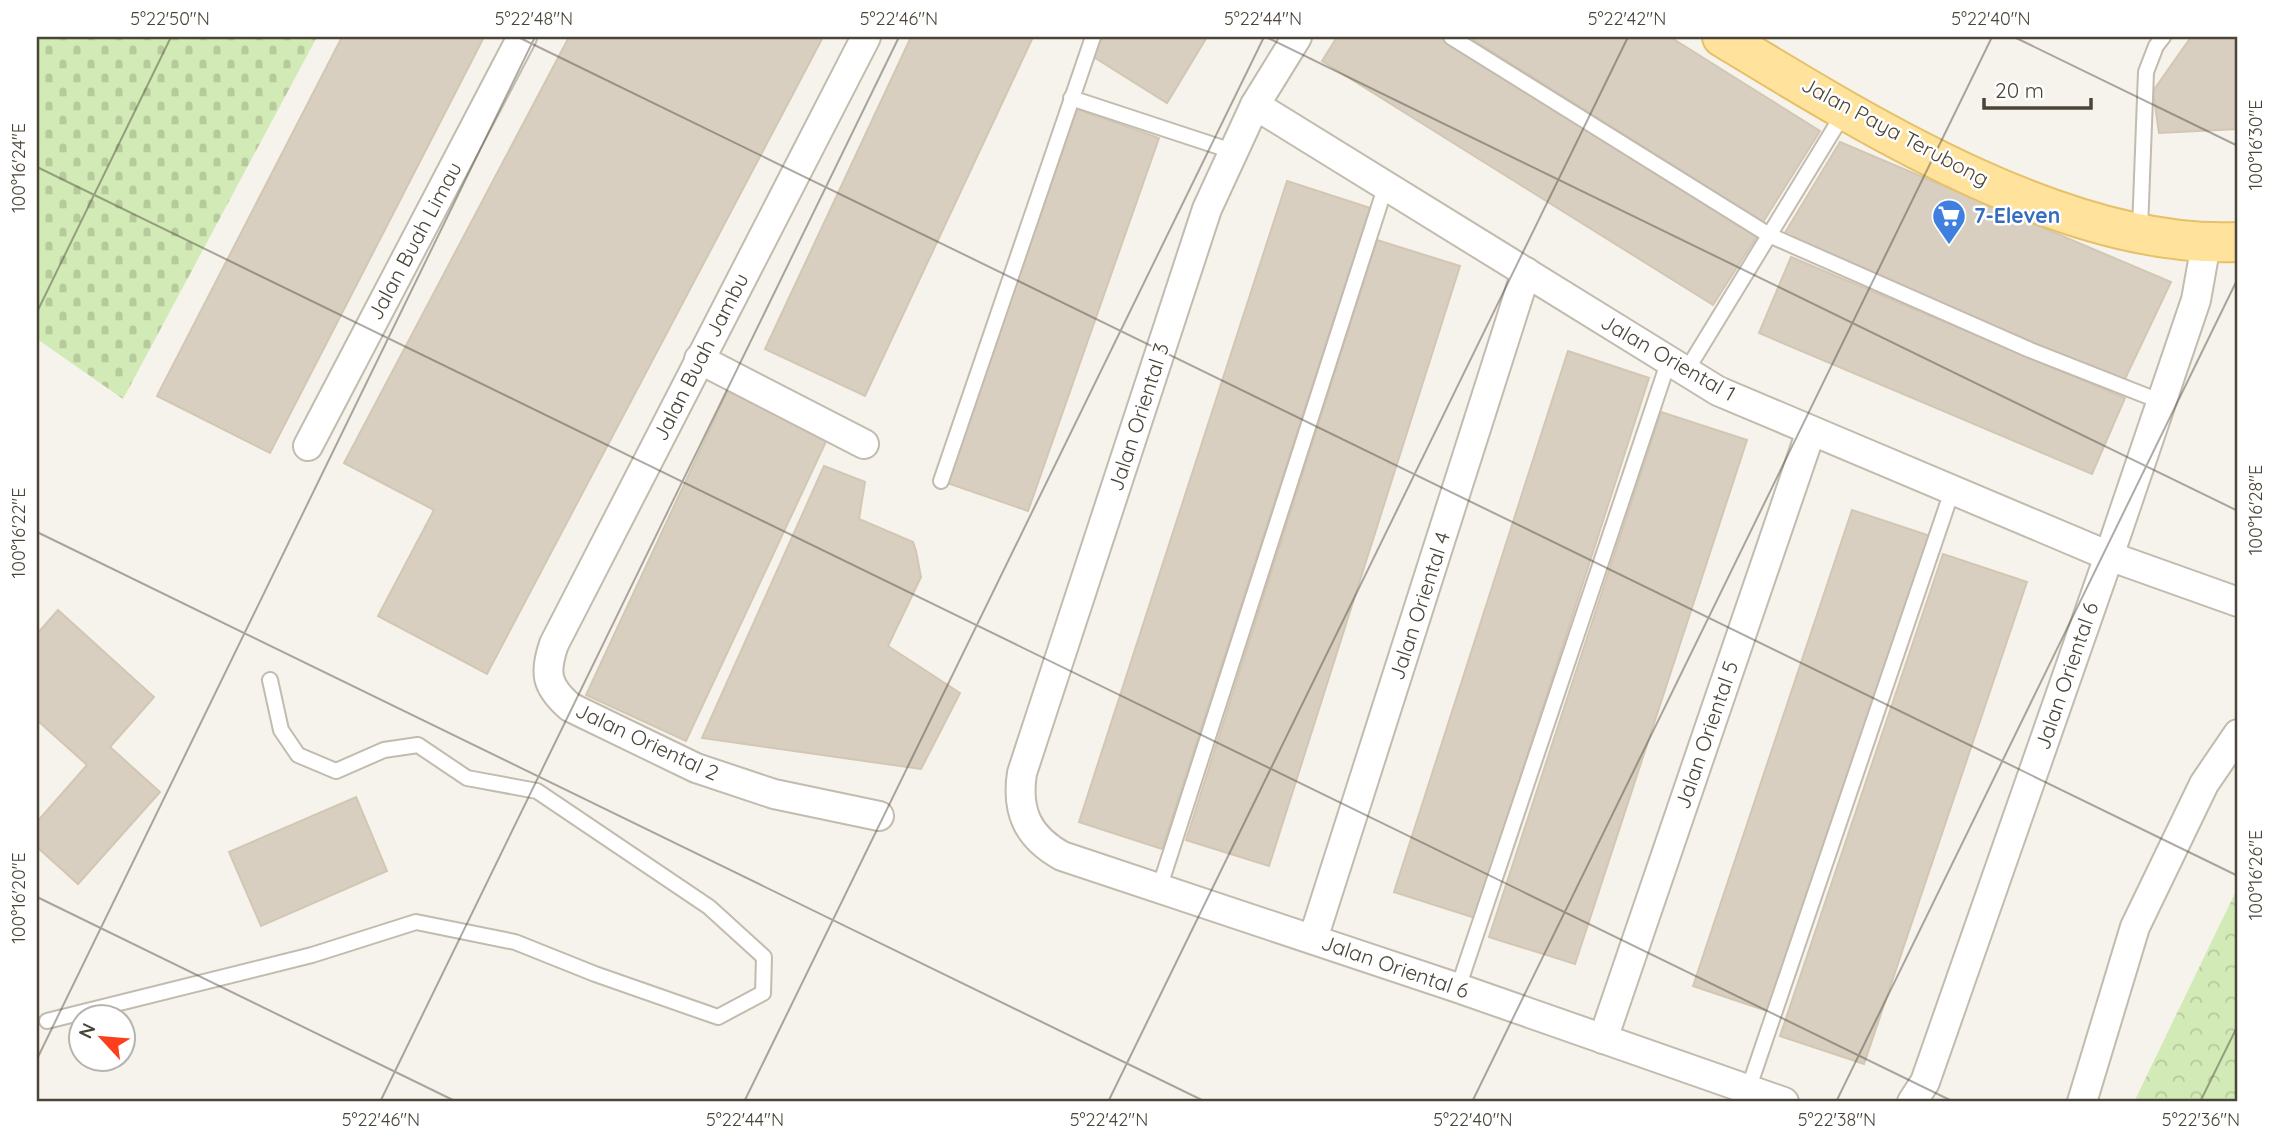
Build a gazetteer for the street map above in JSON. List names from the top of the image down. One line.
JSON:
{"streets":{"main road":["Jalan Paya Terubong"],"street":["Jalan Buah Limau","Jalan Buah Jambu","Jalan Oriental 1","Jalan Oriental 3","Jalan Oriental 4","Jalan Oriental 6","Jalan Oriental 5","Jalan Oriental 2"]},"crossings":[["Jalan Paya Terubong","Jalan Oriental 6"],["Jalan Buah Jambu","Jalan Oriental 2"],["Jalan Oriental 1","Jalan Oriental 3"],["Jalan Oriental 1","Jalan Oriental 4"],["Jalan Oriental 1","Jalan Oriental 6"],["Jalan Oriental 1","Jalan Oriental 5"],["Jalan Oriental 3","Jalan Oriental 6"],["Jalan Oriental 4","Jalan Oriental 6"],["Jalan Oriental 6","Jalan Oriental 5"]],"places":{"supermarket":["7-Eleven"]},"scale_bar":"20 m","north":"top left","coordinates":["5°22'50\"N","5°22'48\"N","5°22'46\"N","5°22'44\"N","5°22'42\"N","5°22'40\"N","100°16'30\"E","100°16'24\"E","100°16'28\"E","100°16'22\"E","100°16'26\"E","100°16'20\"E","5°22'38\"N","5°22'36\"N"]}
